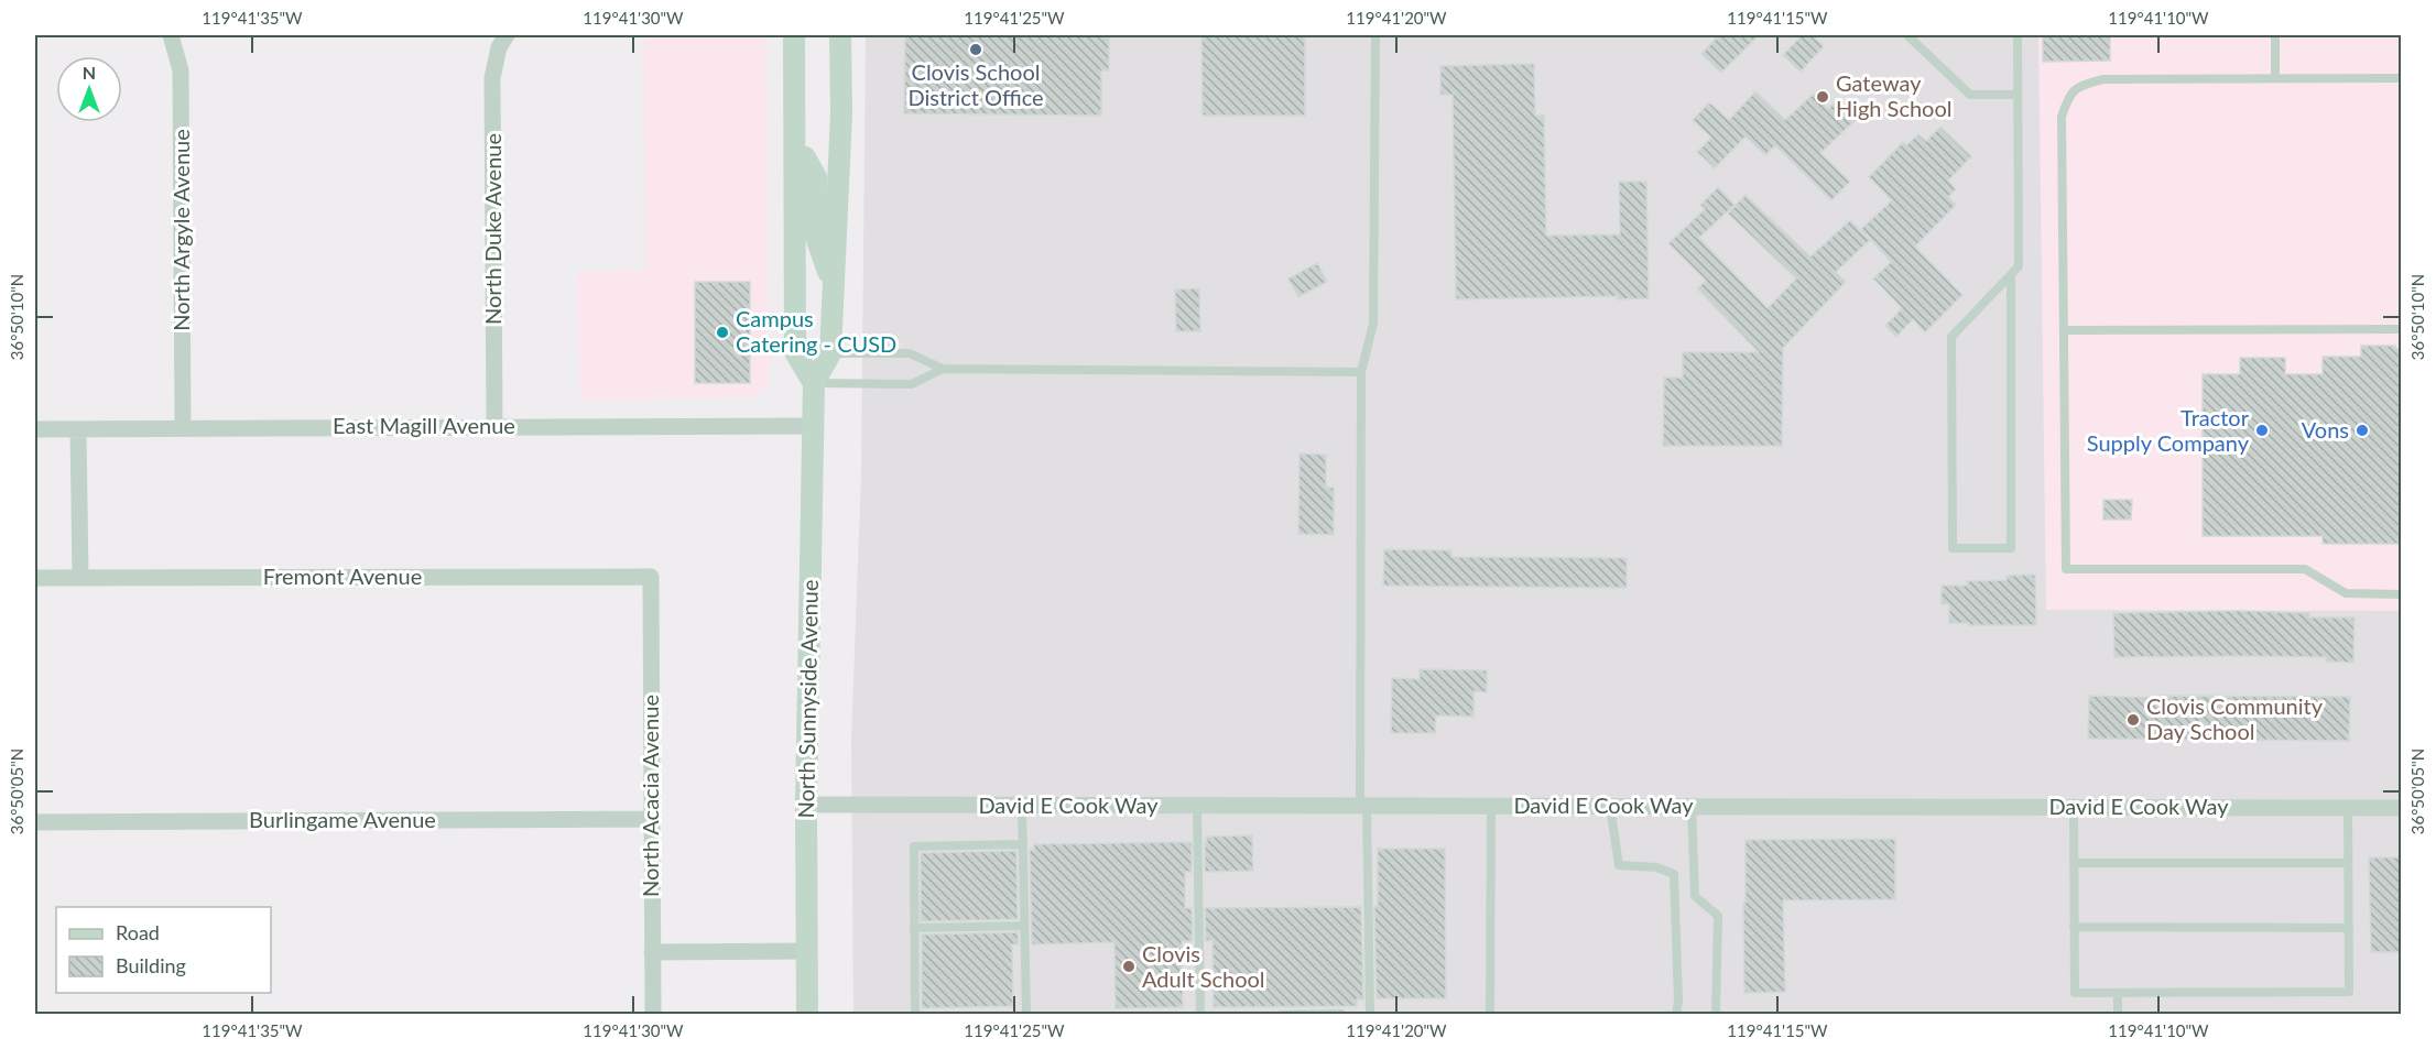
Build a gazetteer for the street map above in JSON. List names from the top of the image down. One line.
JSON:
{"streets":{"main road":["North Sunnyside Avenue"],"street":["North Duke Avenue","North Argyle Avenue","East Magill Avenue","Fremont Avenue","North Acacia Avenue","David E Cook Way","Burlingame Avenue"]},"crossings":[["North Duke Avenue","East Magill Avenue"],["North Argyle Avenue","East Magill Avenue"],["East Magill Avenue","North Sunnyside Avenue"],["Fremont Avenue","North Acacia Avenue"],["North Sunnyside Avenue","David E Cook Way"],["North Acacia Avenue","Burlingame Avenue"]],"places":["Clovis School District Office","Gateway High School","Campus Catering - CUSD","Tractor Supply Company","Vons","Clovis Community Day School","Clovis Adult School"],"legend":["Road","Building"],"north":"top","coordinates":["119°41'35\"W","119°41'30\"W","119°41'25\"W","119°41'20\"W","119°41'15\"W","119°41'10\"W","36°50'10\"N","36°50'05\"N"]}
